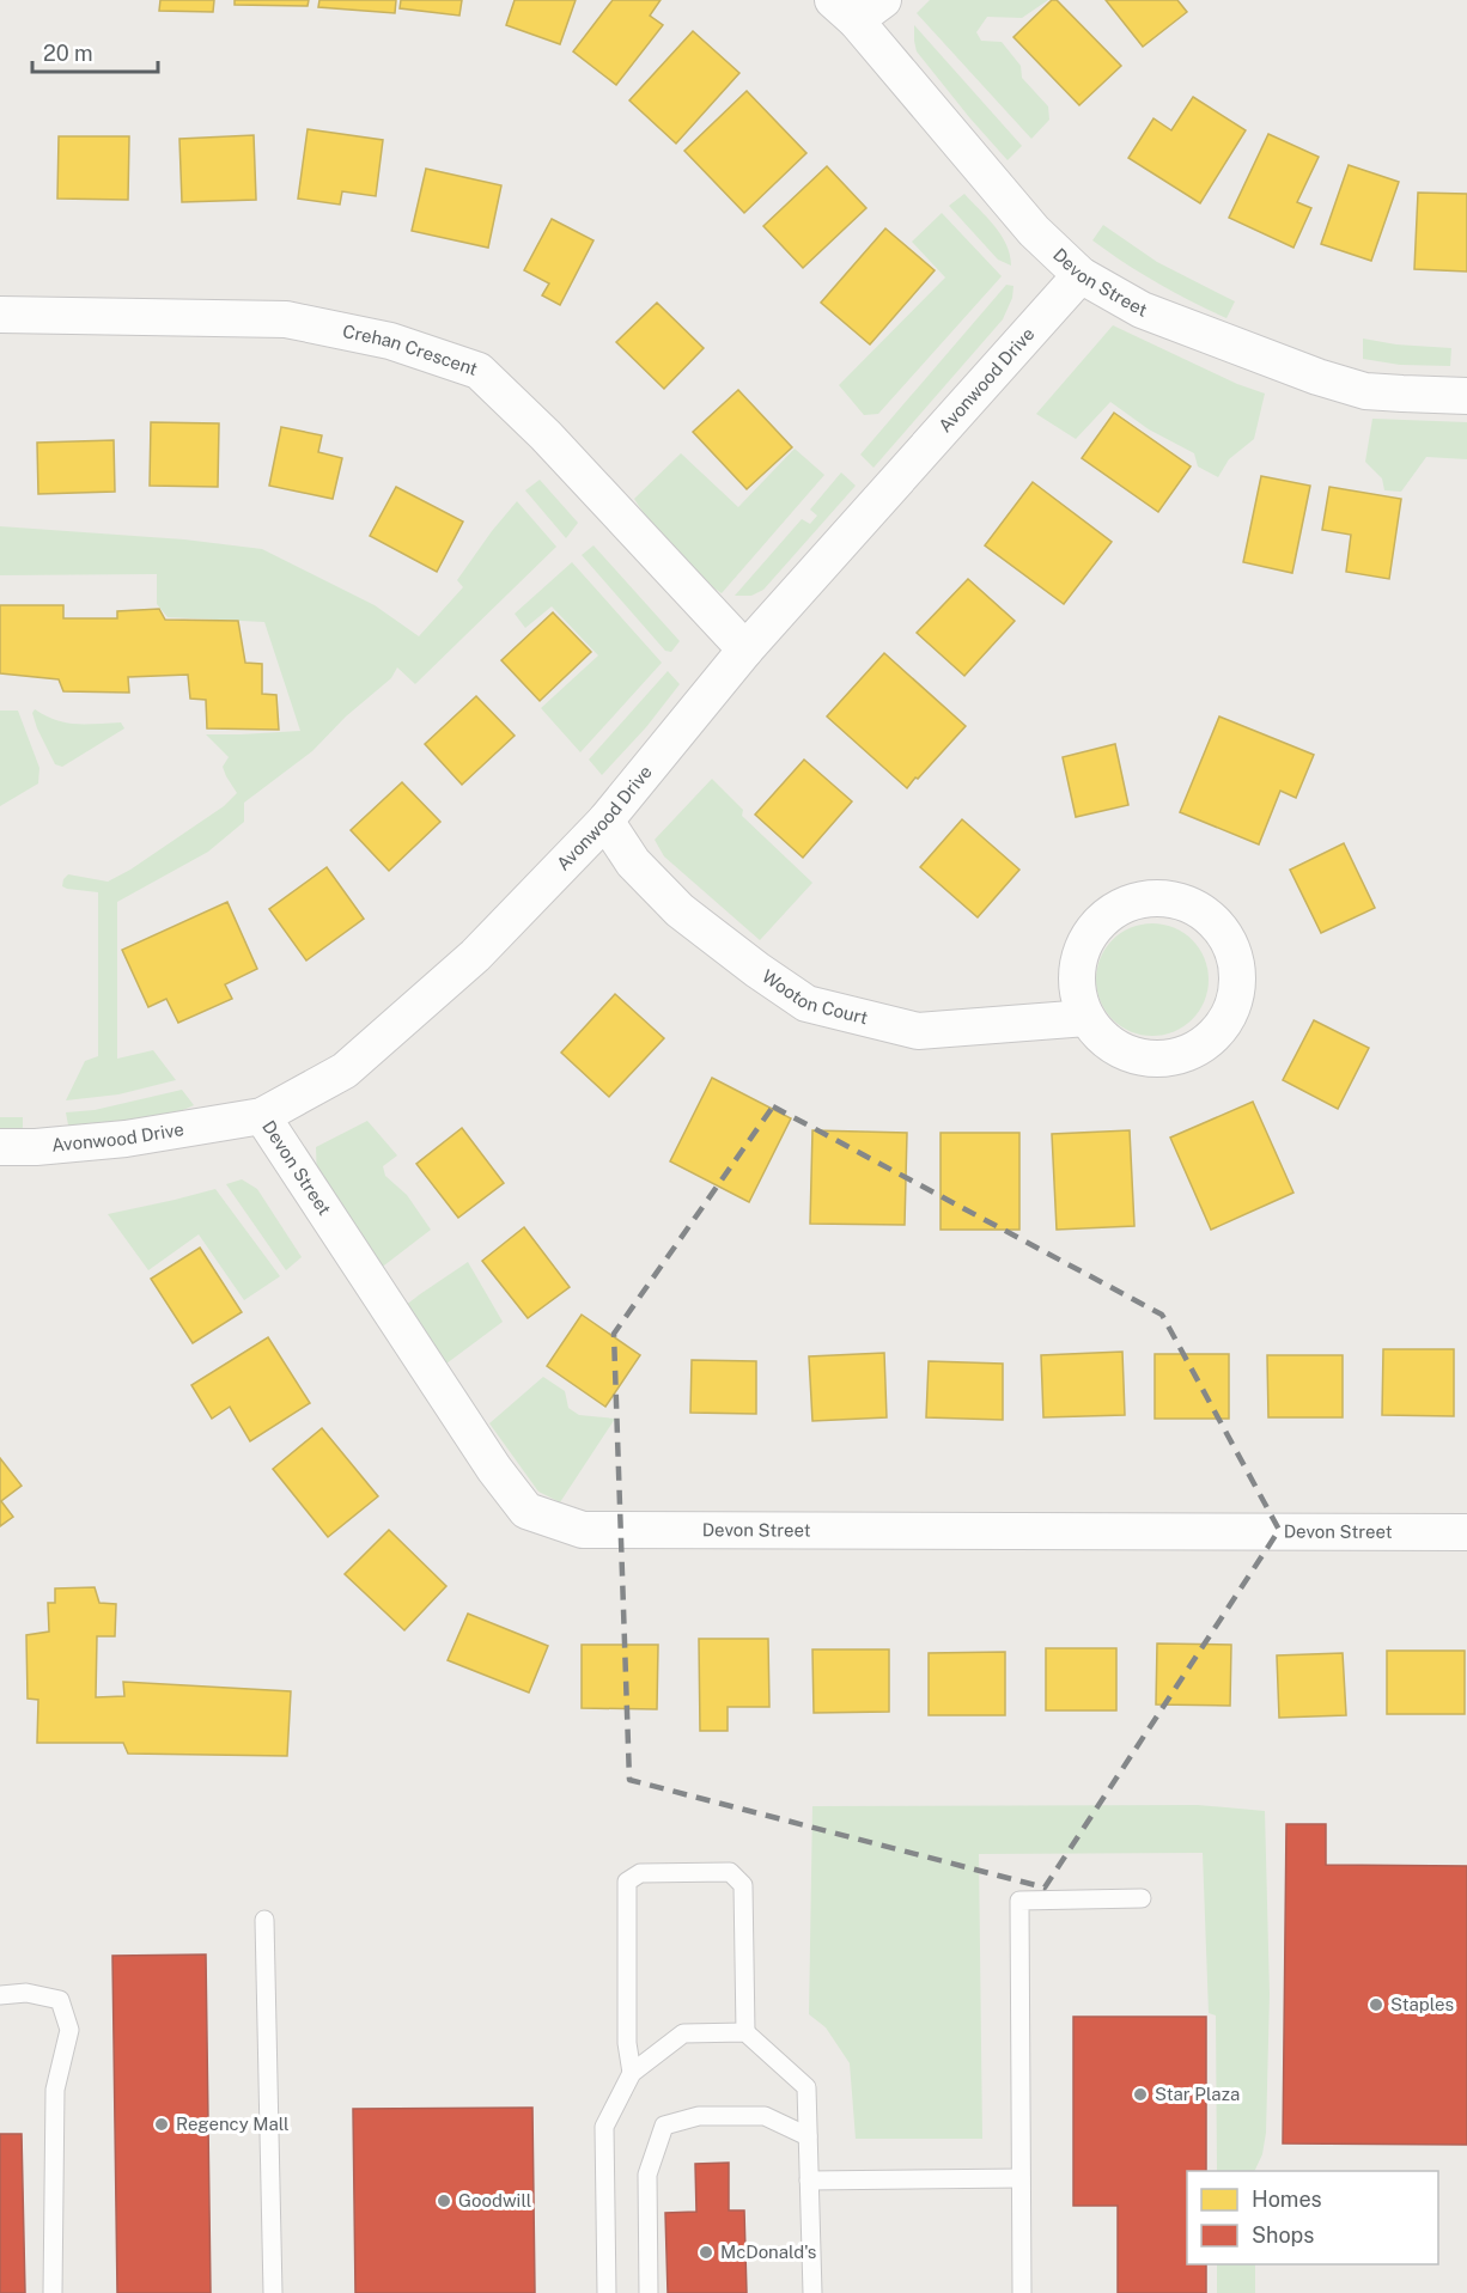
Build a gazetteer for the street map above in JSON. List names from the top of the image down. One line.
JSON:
{"streets":{"street":["Devon Street","Crehan Crescent","Avonwood Drive","Wooton Court"]},"crossings":[["Devon Street","Avonwood Drive"],["Crehan Crescent","Avonwood Drive"],["Avonwood Drive","Wooton Court"]],"places":["Staples","Star Plaza","Regency Mall","Goodwill","McDonald's"],"legend":["Homes","Shops"],"scale_bar":"20 m"}
